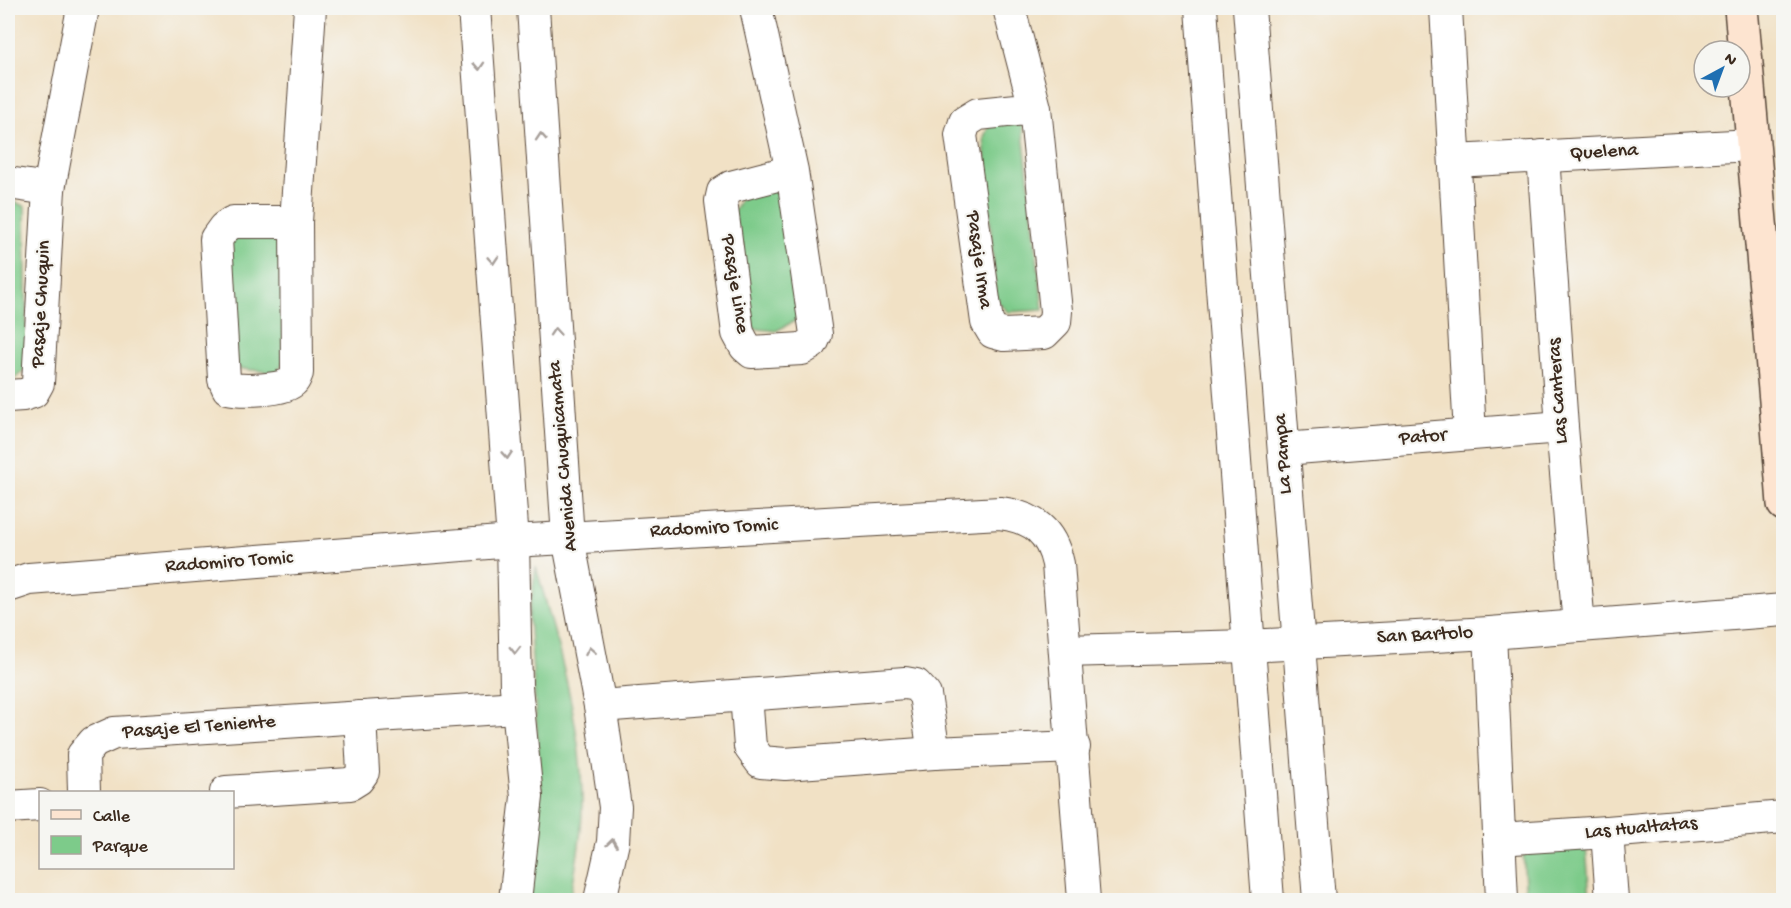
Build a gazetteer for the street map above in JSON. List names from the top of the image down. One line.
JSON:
{"streets":{"street":["Quelena","Pasaje Irma","Pasaje Lince","Pasaje Chuquin","Las Canteras","Pator","La Pampa","Avenida Chuquicamata","Radomiro Tomic","San Bartolo","Pasaje El Teniente","Las Hualtatas"]},"crossings":[["Quelena","Las Canteras"],["Las Canteras","Pator"],["Las Canteras","San Bartolo"],["Pator","La Pampa"],["La Pampa","San Bartolo"],["Avenida Chuquicamata","Radomiro Tomic"],["Radomiro Tomic","San Bartolo"]],"legend":["Calle","Parque"],"north":"top right"}
